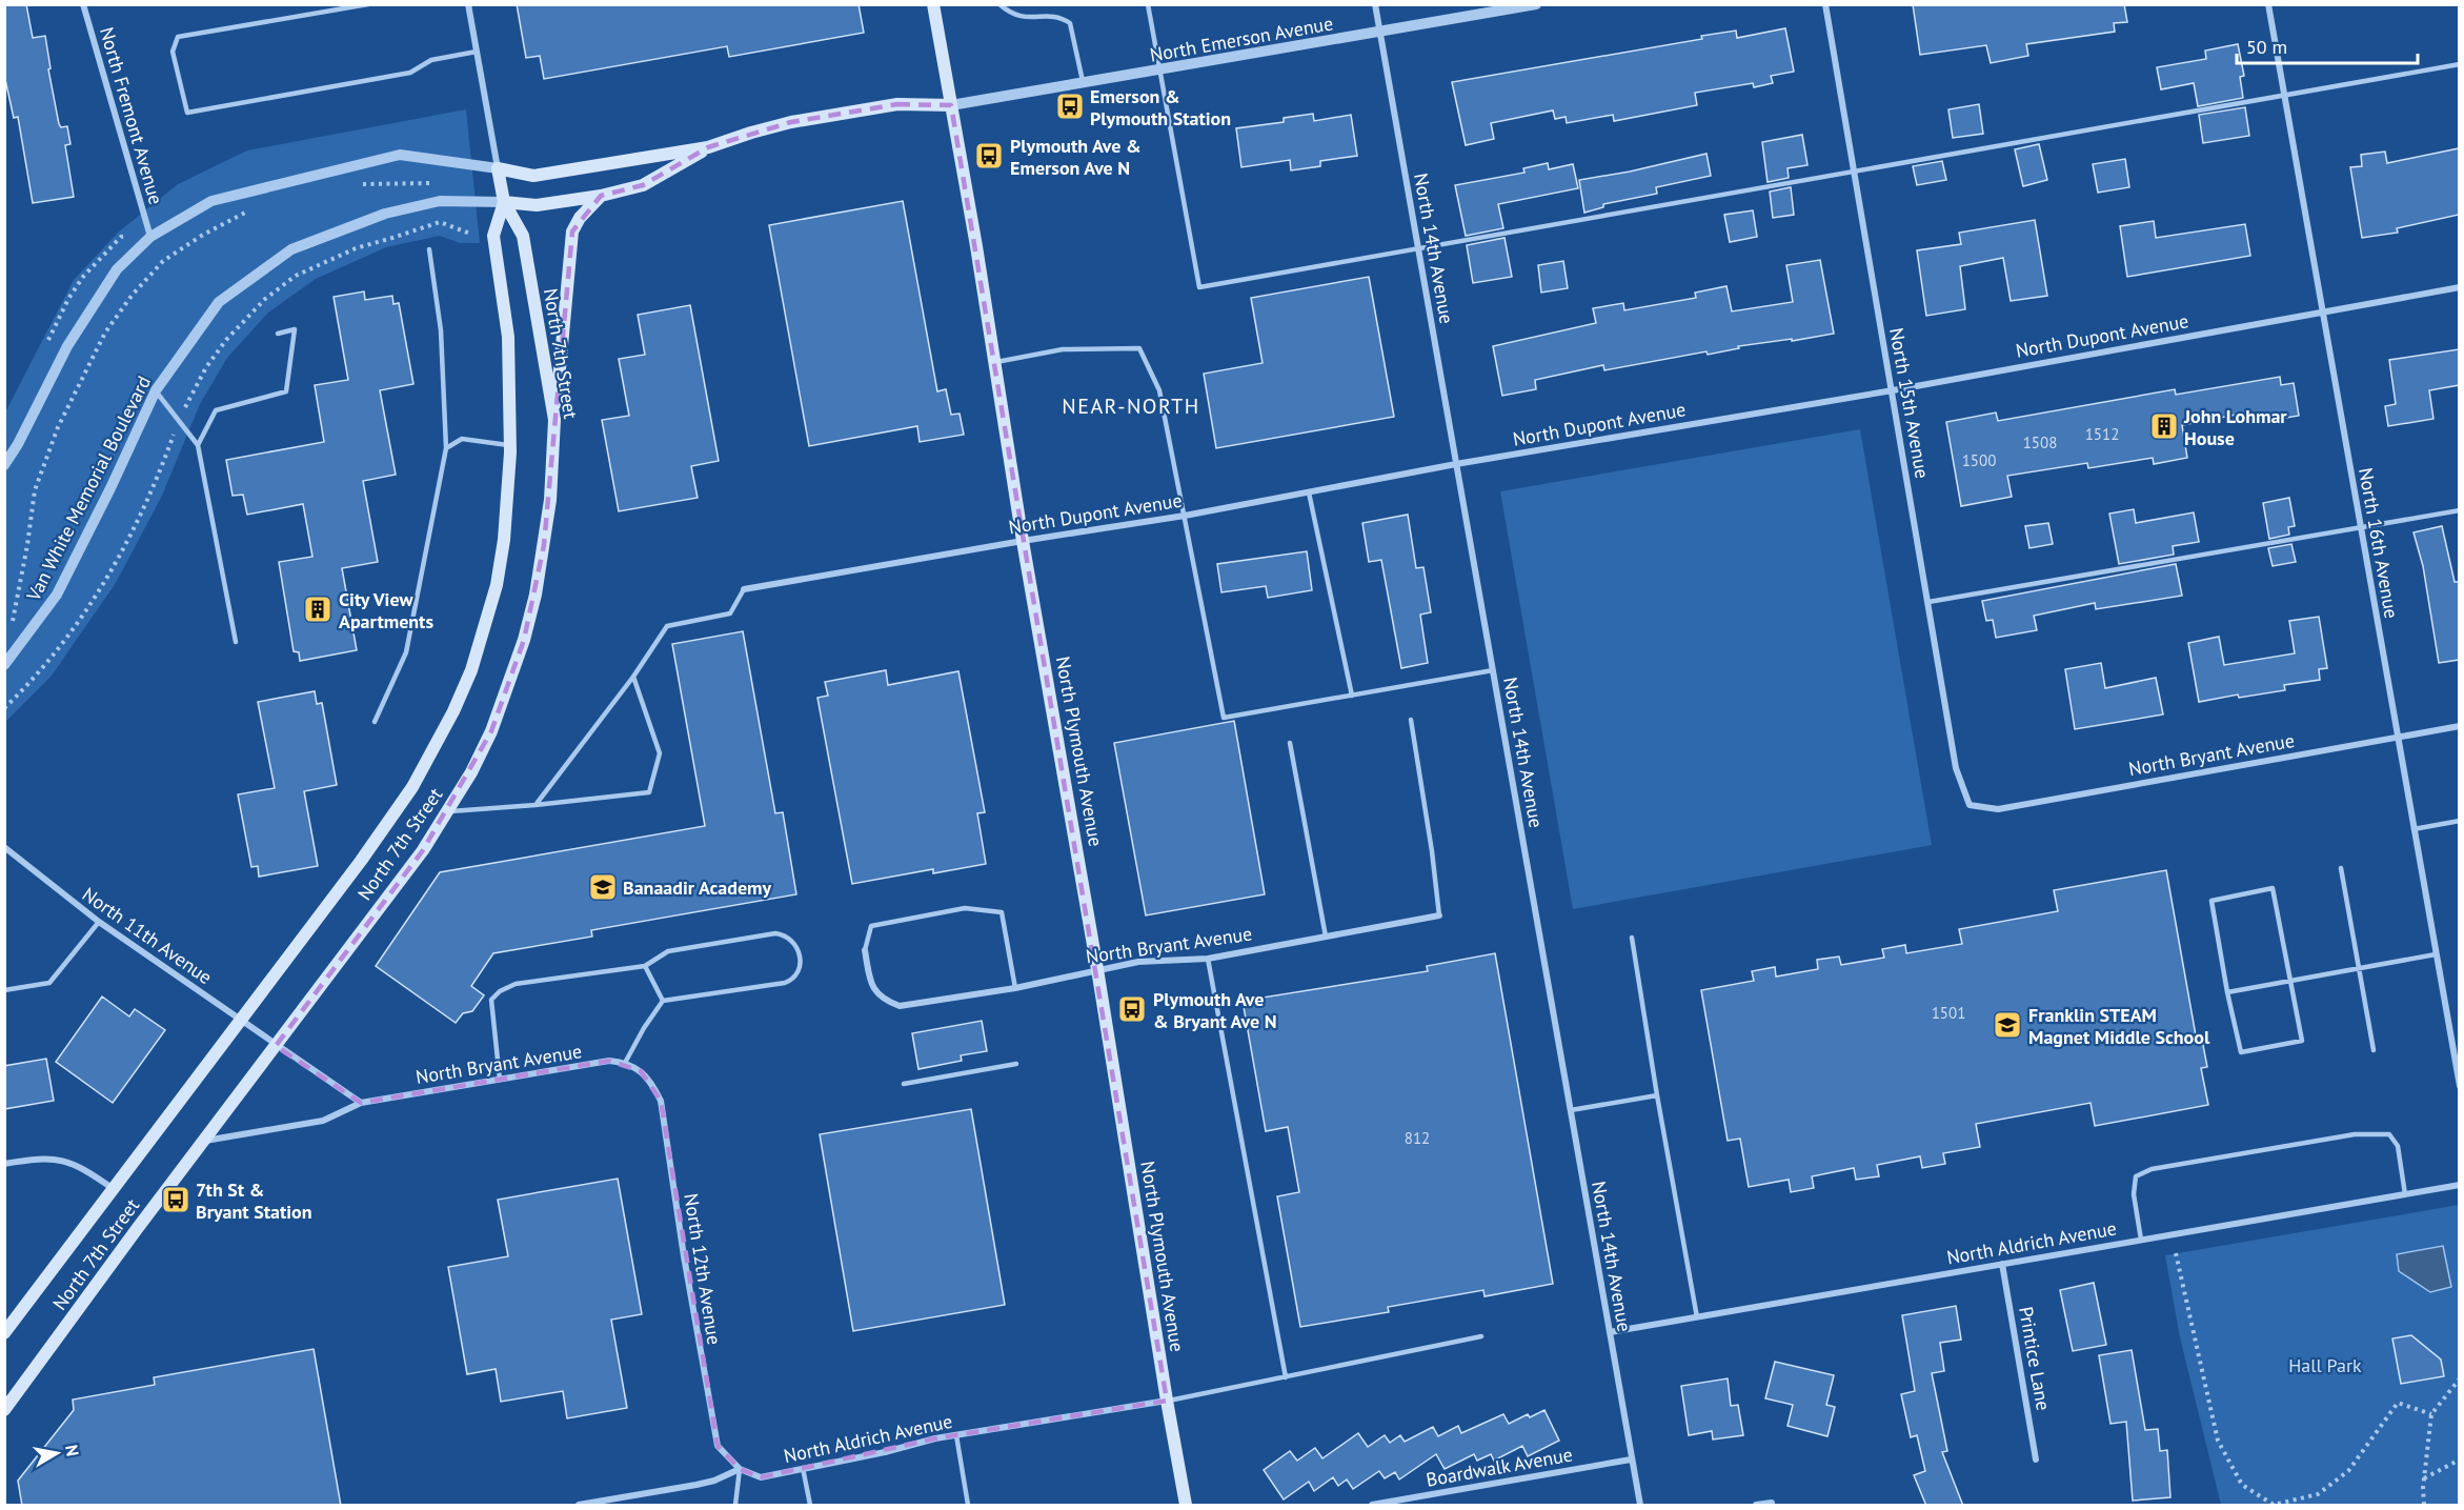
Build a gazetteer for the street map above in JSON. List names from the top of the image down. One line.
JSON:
{"streets":{"main road":["North 7th Street","North Plymouth Avenue"],"street":["North Emerson Avenue","North Fremont Avenue","North 14th Avenue","North Dupont Avenue","North 15th Avenue","Van White Memorial Boulevard","North 16th Avenue","North Bryant Avenue","North 11th Avenue","North Aldrich Avenue","North 12th Avenue","Printice Lane","Boardwalk Avenue"]},"crossings":[["North Emerson Avenue","North 14th Avenue"],["North Emerson Avenue","North Plymouth Avenue"],["North 14th Avenue","North Dupont Avenue"],["North 14th Avenue","North Aldrich Avenue"],["North 14th Avenue","Boardwalk Avenue"],["North Dupont Avenue","North 15th Avenue"],["North Dupont Avenue","North 16th Avenue"],["North Dupont Avenue","North Plymouth Avenue"],["North 7th Street","Van White Memorial Boulevard"],["North 7th Street","North Bryant Avenue"],["North 7th Street","North 11th Avenue"],["North 15th Avenue","North Bryant Avenue"],["North 16th Avenue","North Bryant Avenue"],["North Plymouth Avenue","North Bryant Avenue"],["North Plymouth Avenue","North Aldrich Avenue"],["North Bryant Avenue","North 12th Avenue"],["North Aldrich Avenue","North 12th Avenue"],["North Aldrich Avenue","Printice Lane"]],"districts":["NEAR-NORTH"],"parks":["Hall Park"],"places":{"bus stop":["Emerson & Plymouth Station","Plymouth Ave & Emerson Ave N","Plymouth Ave & Bryant Ave N","7th St & Bryant Station"],"building":["John Lohmar House","City View Apartments"],"school or university":["Banaadir Academy","Franklin STEAM Magnet Middle School"]},"house_numbers":["1512","1508","1500","1501","812"],"scale_bar":"50 m","north":"right"}
